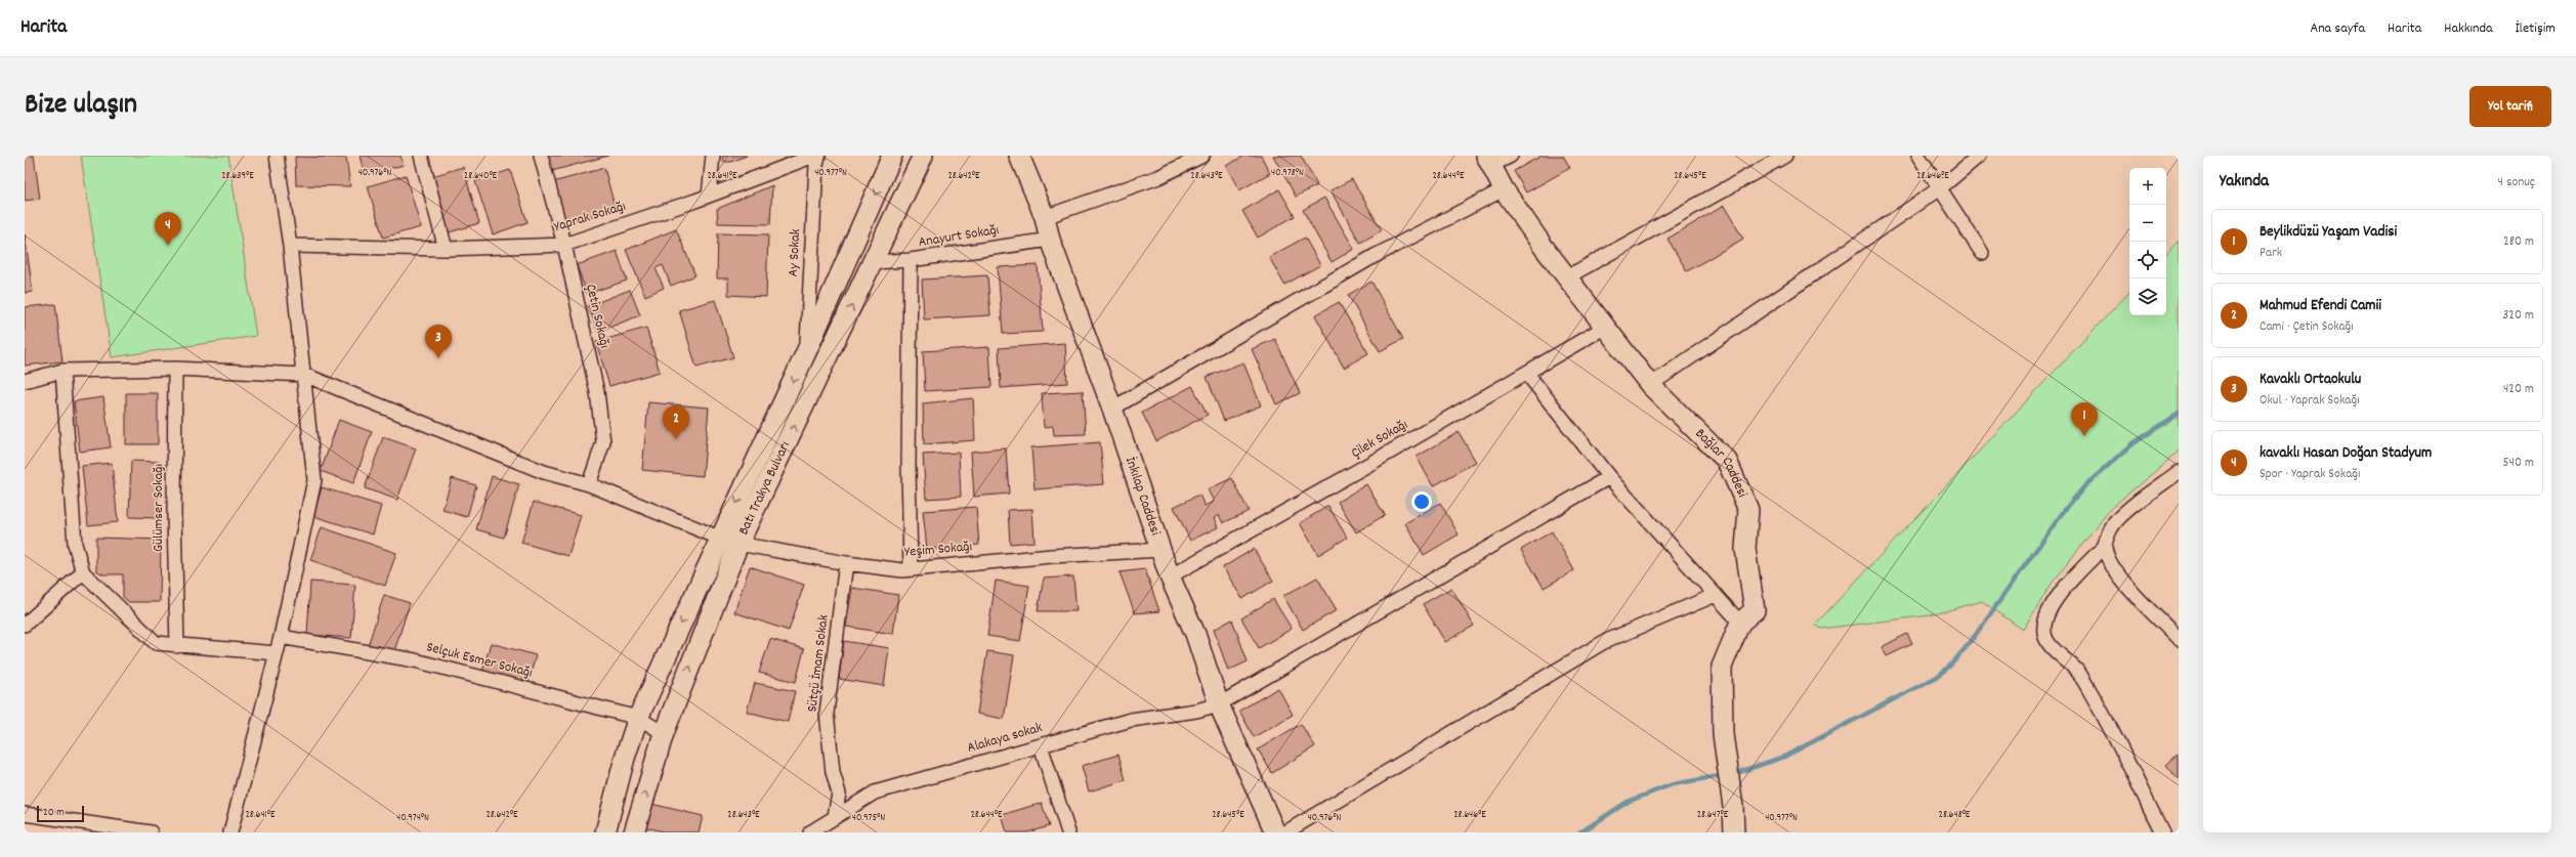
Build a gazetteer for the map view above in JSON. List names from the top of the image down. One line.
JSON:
{"streets":{"street":["Yaprak Sokağı","Anayurt Sokağı","Ay Sokak","Çetin Sokağı","Çilek Sokağı","Bağlar Caddesi","Batı Trakya Bulvarı","İnkılap Caddesi","Gülümser Sokağı","Yeşim Sokağı","Selçuk Esmer Sokağı","Sütçü İmam Sokak","Alakaya sokak"]},"crossings":[["Yaprak Sokağı","Çetin Sokağı"],["Anayurt Sokağı","Batı Trakya Bulvarı"],["Anayurt Sokağı","İnkılap Caddesi"],["Ay Sokak","Batı Trakya Bulvarı"],["Çetin Sokağı","Yeşim Sokağı"],["Çilek Sokağı","Bağlar Caddesi"],["Çilek Sokağı","İnkılap Caddesi"],["Batı Trakya Bulvarı","Yeşim Sokağı"],["Batı Trakya Bulvarı","Selçuk Esmer Sokağı"],["İnkılap Caddesi","Yeşim Sokağı"],["İnkılap Caddesi","Alakaya sokak"],["Gülümser Sokağı","Yeşim Sokağı"],["Yeşim Sokağı","Sütçü İmam Sokak"],["Sütçü İmam Sokak","Alakaya sokak"]],"scale_bar":"20 m","page":{"header":"Harita","nav":["Ana sayfa","Harita","Hakkında","İletişim"],"title":"Bize ulaşın","buttons":"Yol tarifi","heading":["Yakında","4 sonuç"],"map_buttons":["+","−"],"list":[{"mark":"1","name":"Beylikdüzü Yaşam Vadisi","note":"Park","value":"280 m"},{"mark":"2","name":"Mahmud Efendi Camii","note":"Cami · Çetin Sokağı","value":"320 m"},{"mark":"3","name":"Kavaklı Ortaokulu","note":"Okul · Yaprak Sokağı","value":"420 m"},{"mark":"4","name":"kavaklı Hasan Doğan Stadyum","note":"Spor · Yaprak Sokağı","value":"540 m"}],"pins":["4","3","1","2"],"scale":"20 m"},"coordinates":["40.976°N","40.977°N","40.978°N","28.639°E","28.640°E","28.641°E","28.642°E","28.643°E","28.644°E","28.645°E","28.646°E","28.647°E","28.648°E","40.974°N","40.975°N"]}
